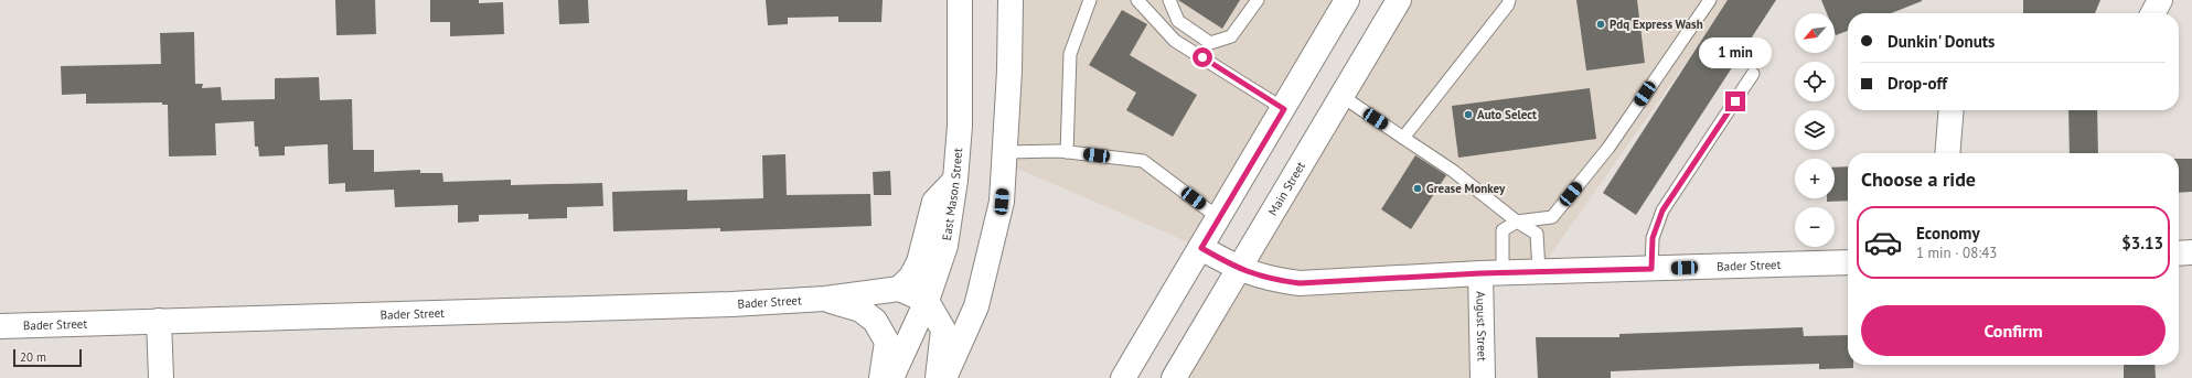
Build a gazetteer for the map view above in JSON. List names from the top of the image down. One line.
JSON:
{"streets":{"street":["Main Street","East Mason Street","Bader Street","August Street"]},"crossings":[["Main Street","Bader Street"],["Bader Street","August Street"]],"places":["Pdq Express Wash","Auto Select","Grease Monkey"],"scale_bar":"20 m","north":"bottom left","page":{"map_buttons":["+","−"],"banner":["Dunkin' Donuts","Drop-off"],"bubble":"1 min","heading":"Choose a ride","list":[{"name":"Economy","note":"1 min · 08:43","value":"$3.13"}],"buttons":"Confirm","scale":"20 m"}}
